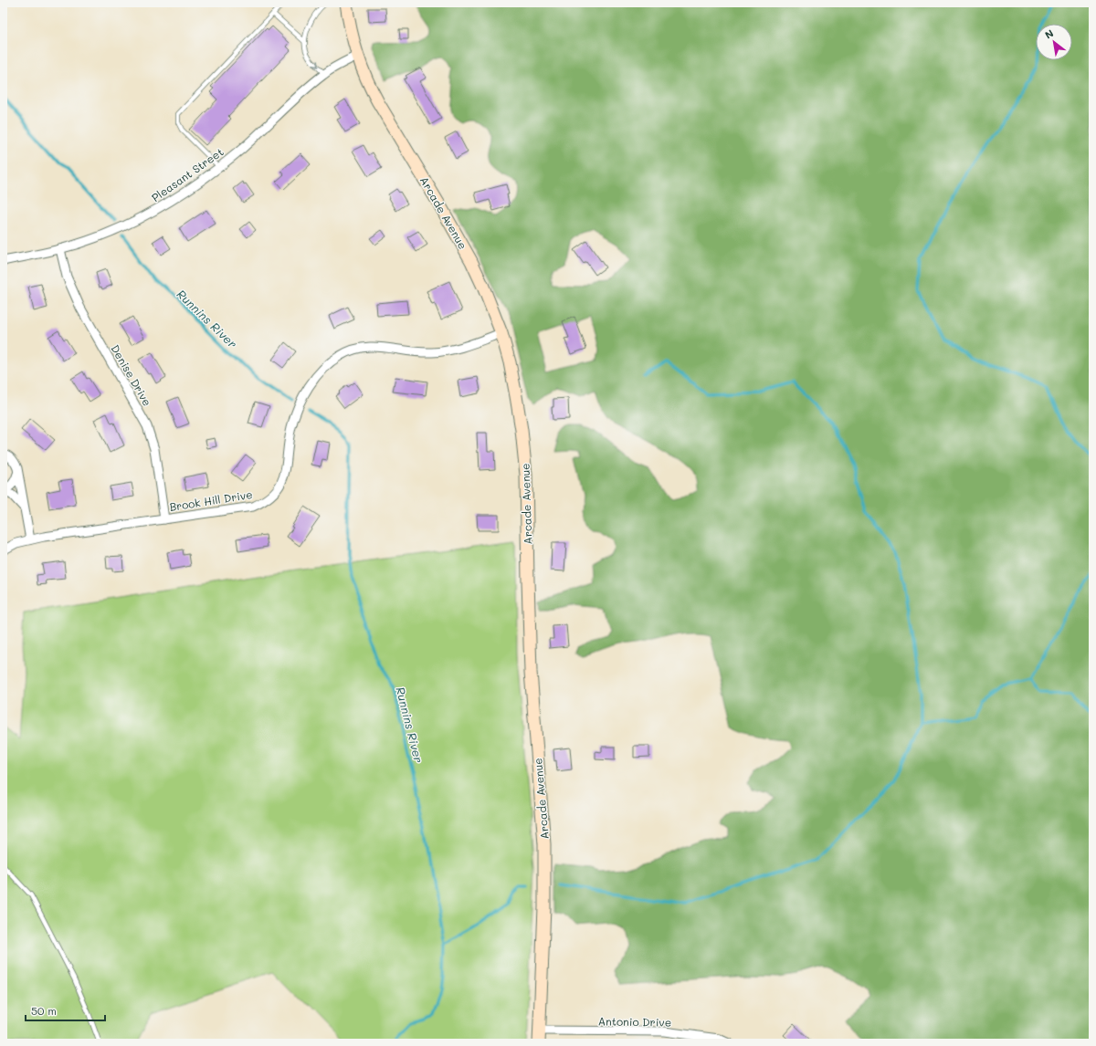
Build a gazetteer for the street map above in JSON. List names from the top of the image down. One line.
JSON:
{"streets":{"main road":["Arcade Avenue"],"street":["Pleasant Street","Denise Drive","Brook Hill Drive","Antonio Drive"]},"crossings":[["Pleasant Street","Arcade Avenue"],["Pleasant Street","Denise Drive"],["Arcade Avenue","Brook Hill Drive"],["Arcade Avenue","Antonio Drive"],["Denise Drive","Brook Hill Drive"]],"water":["Runnins River"],"scale_bar":"50 m","north":"top left"}
